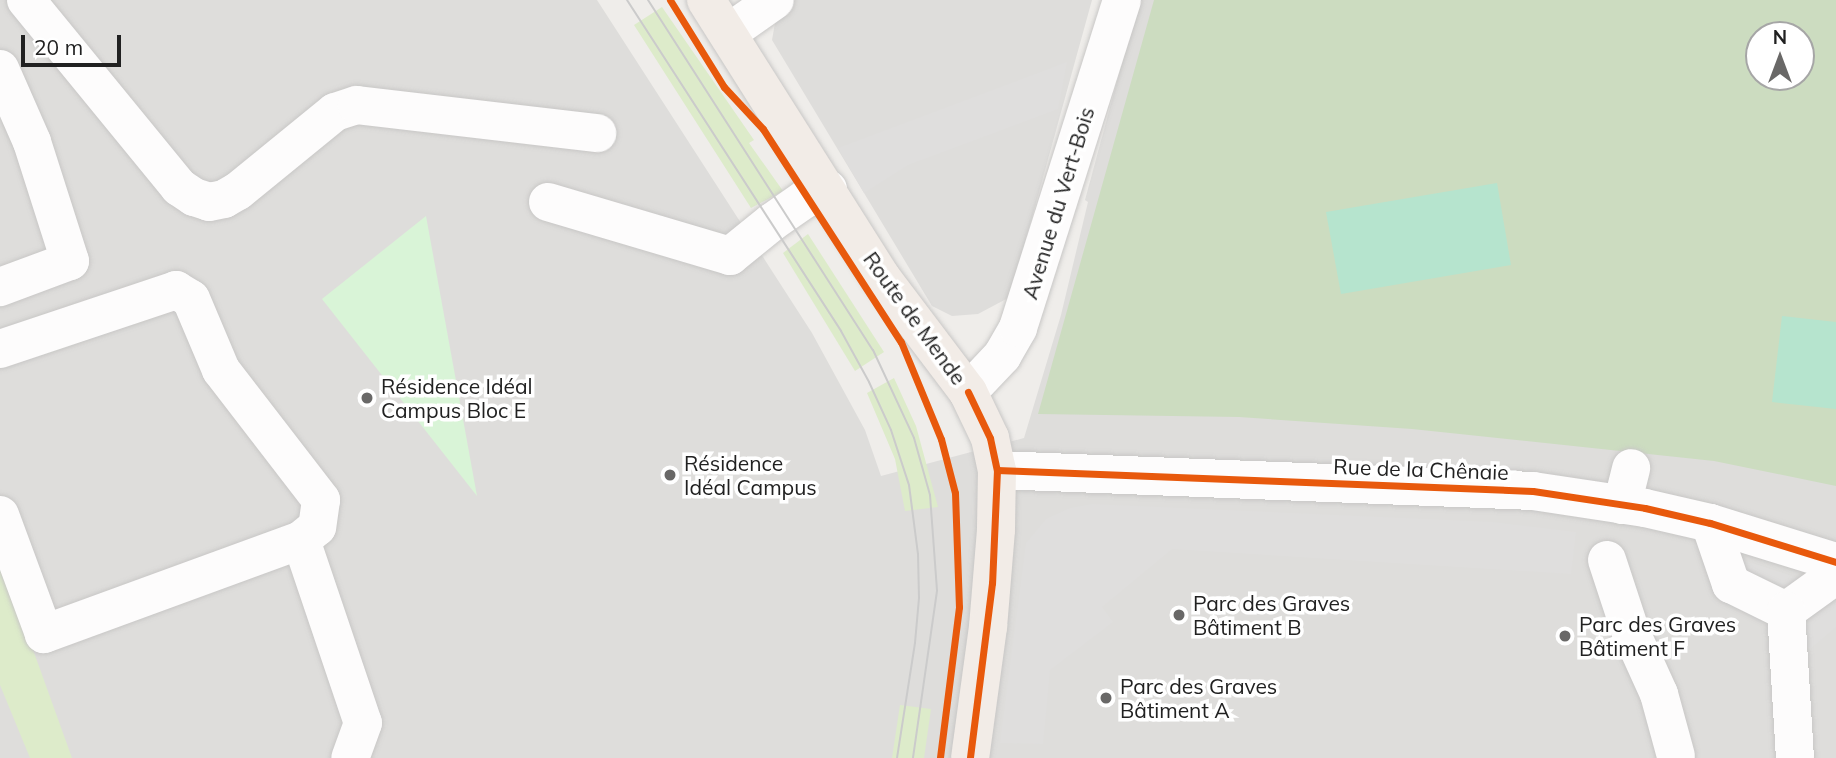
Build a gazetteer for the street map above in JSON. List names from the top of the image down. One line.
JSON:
{"streets":{"main road":["Route de Mende"],"street":["Avenue du Vert-Bois","Rue de la Chênaie"]},"crossings":[["Avenue du Vert-Bois","Route de Mende"],["Route de Mende","Rue de la Chênaie"]],"places":["Résidence Idéal Campus Bloc E","Résidence Idéal Campus","Parc des Graves Bâtiment B","Parc des Graves Bâtiment F","Parc des Graves Bâtiment A"],"scale_bar":"20 m","north":"top"}
